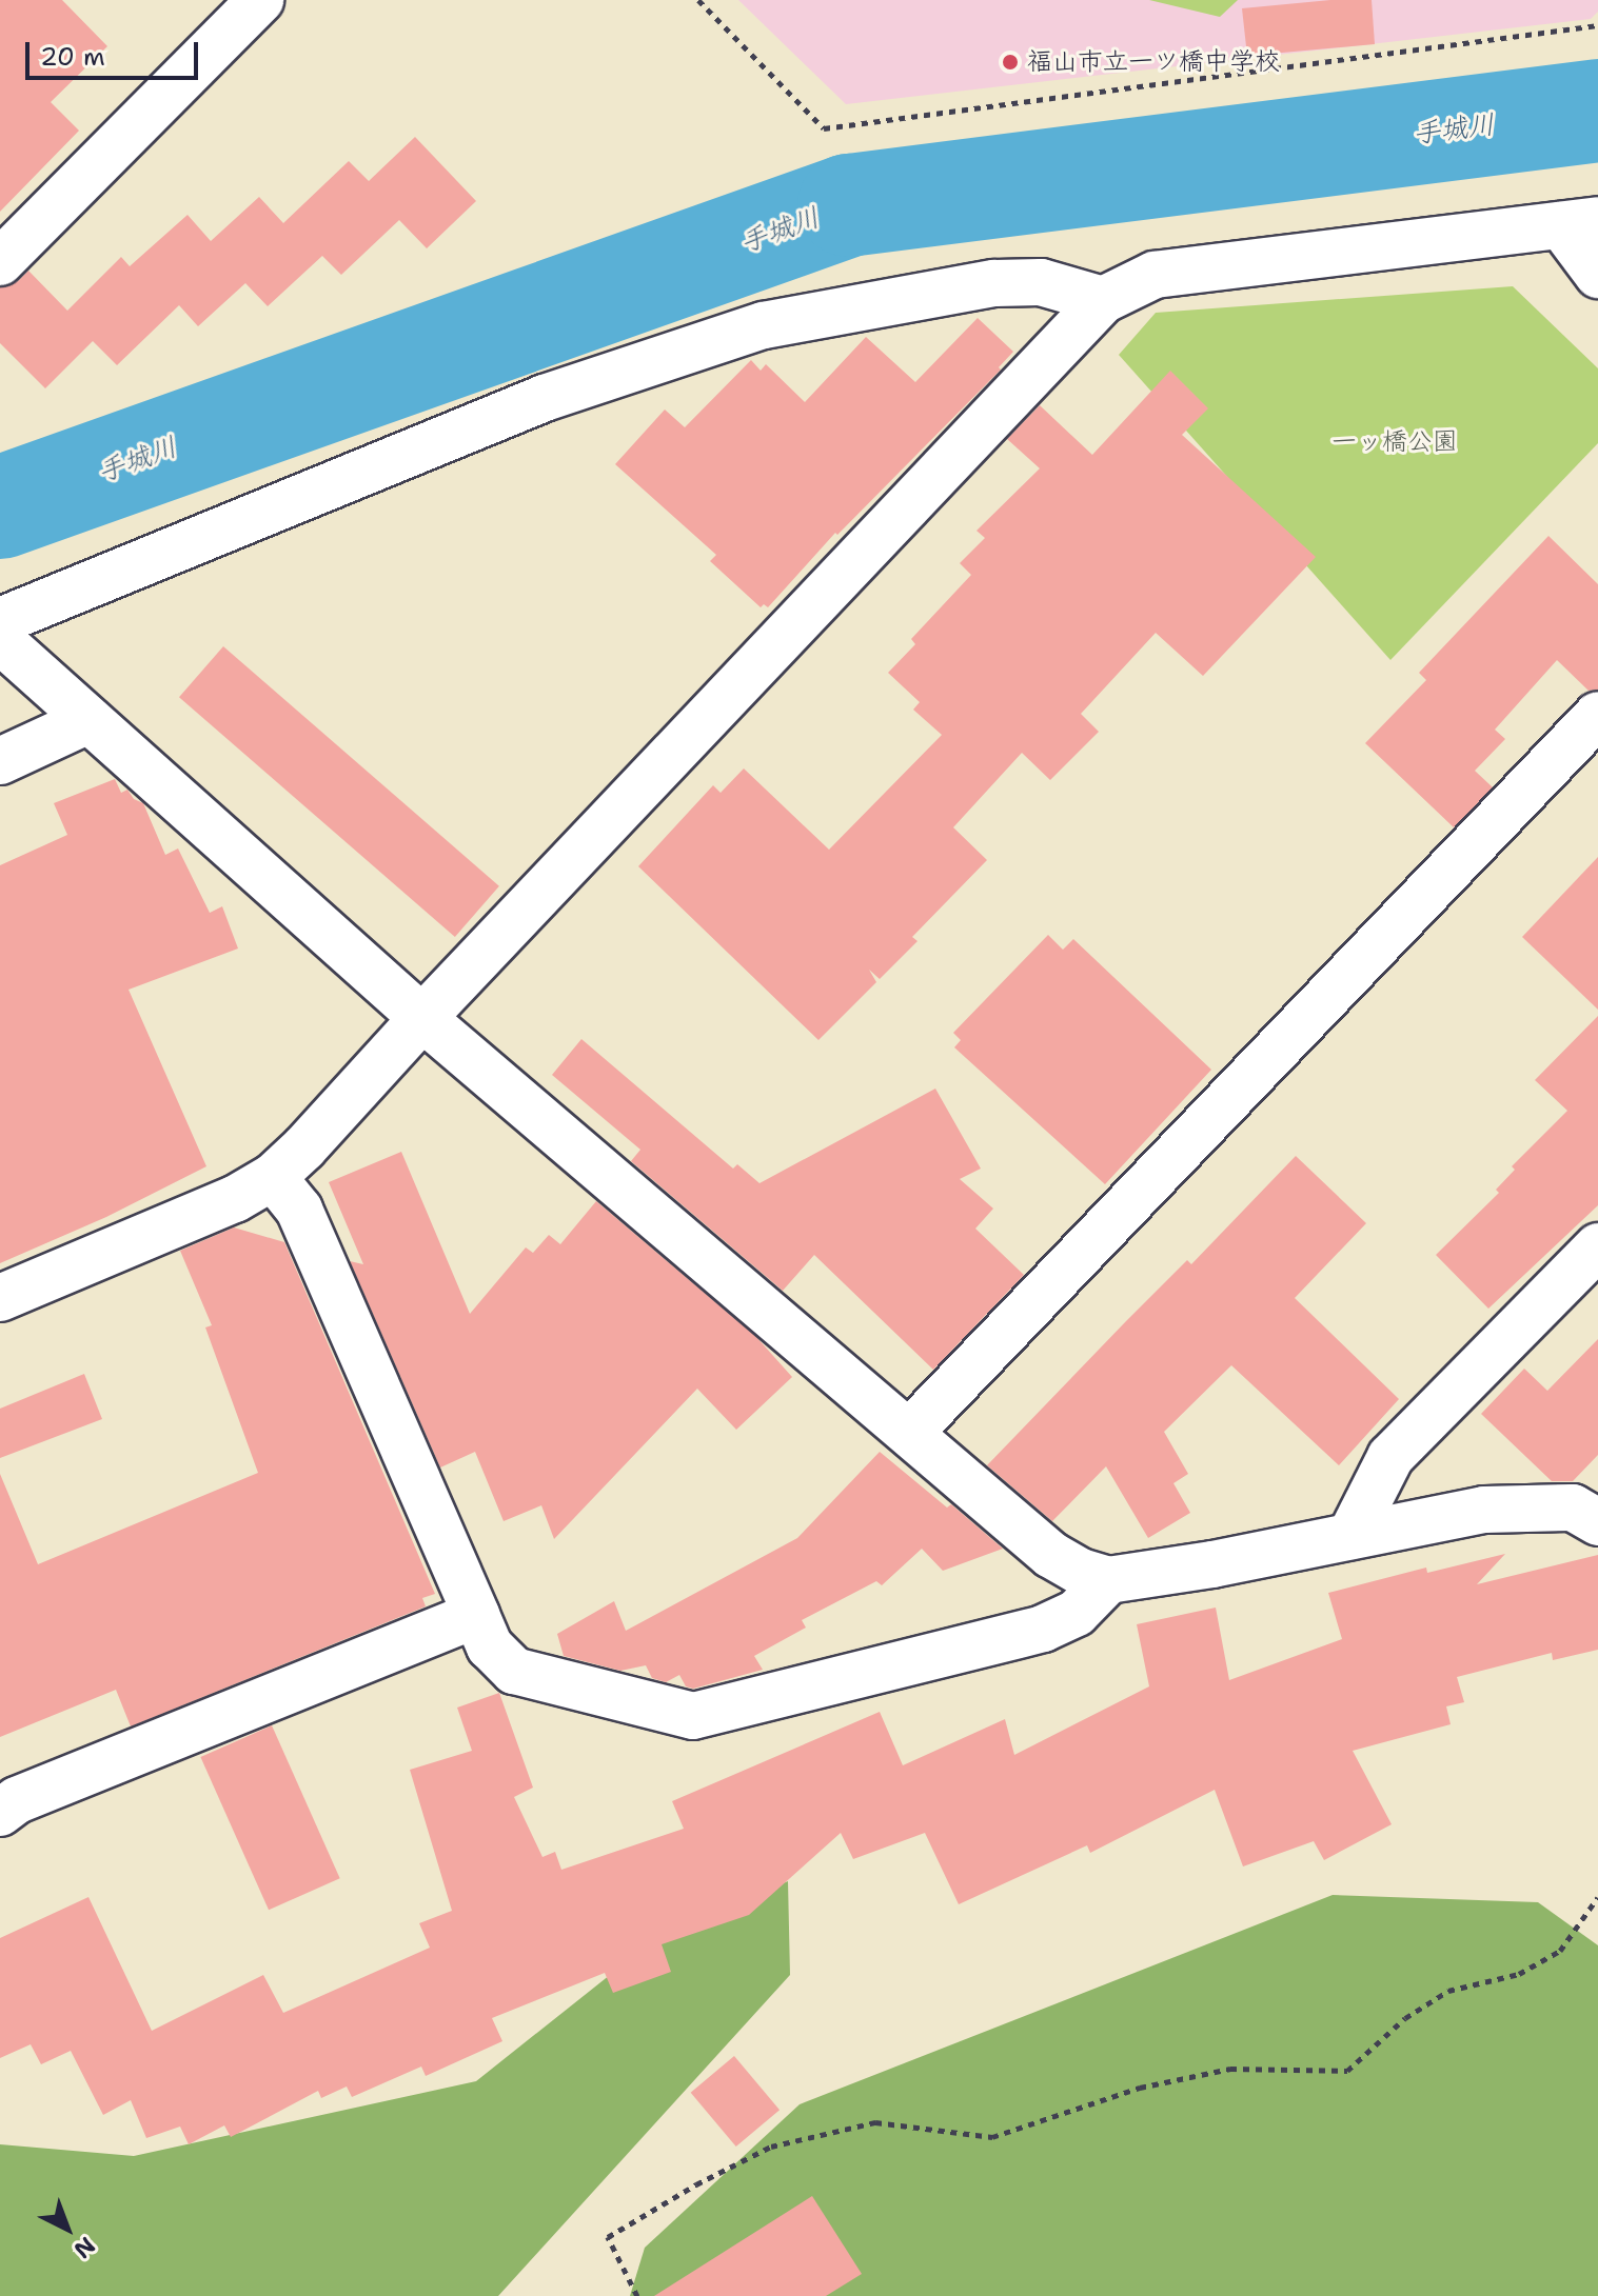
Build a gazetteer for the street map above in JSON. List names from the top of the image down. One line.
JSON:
{"water":["手城川"],"parks":["一ッ橋公園"],"places":["福山市立一ツ橋中学校"],"scale_bar":"20 m","north":"bottom right"}
